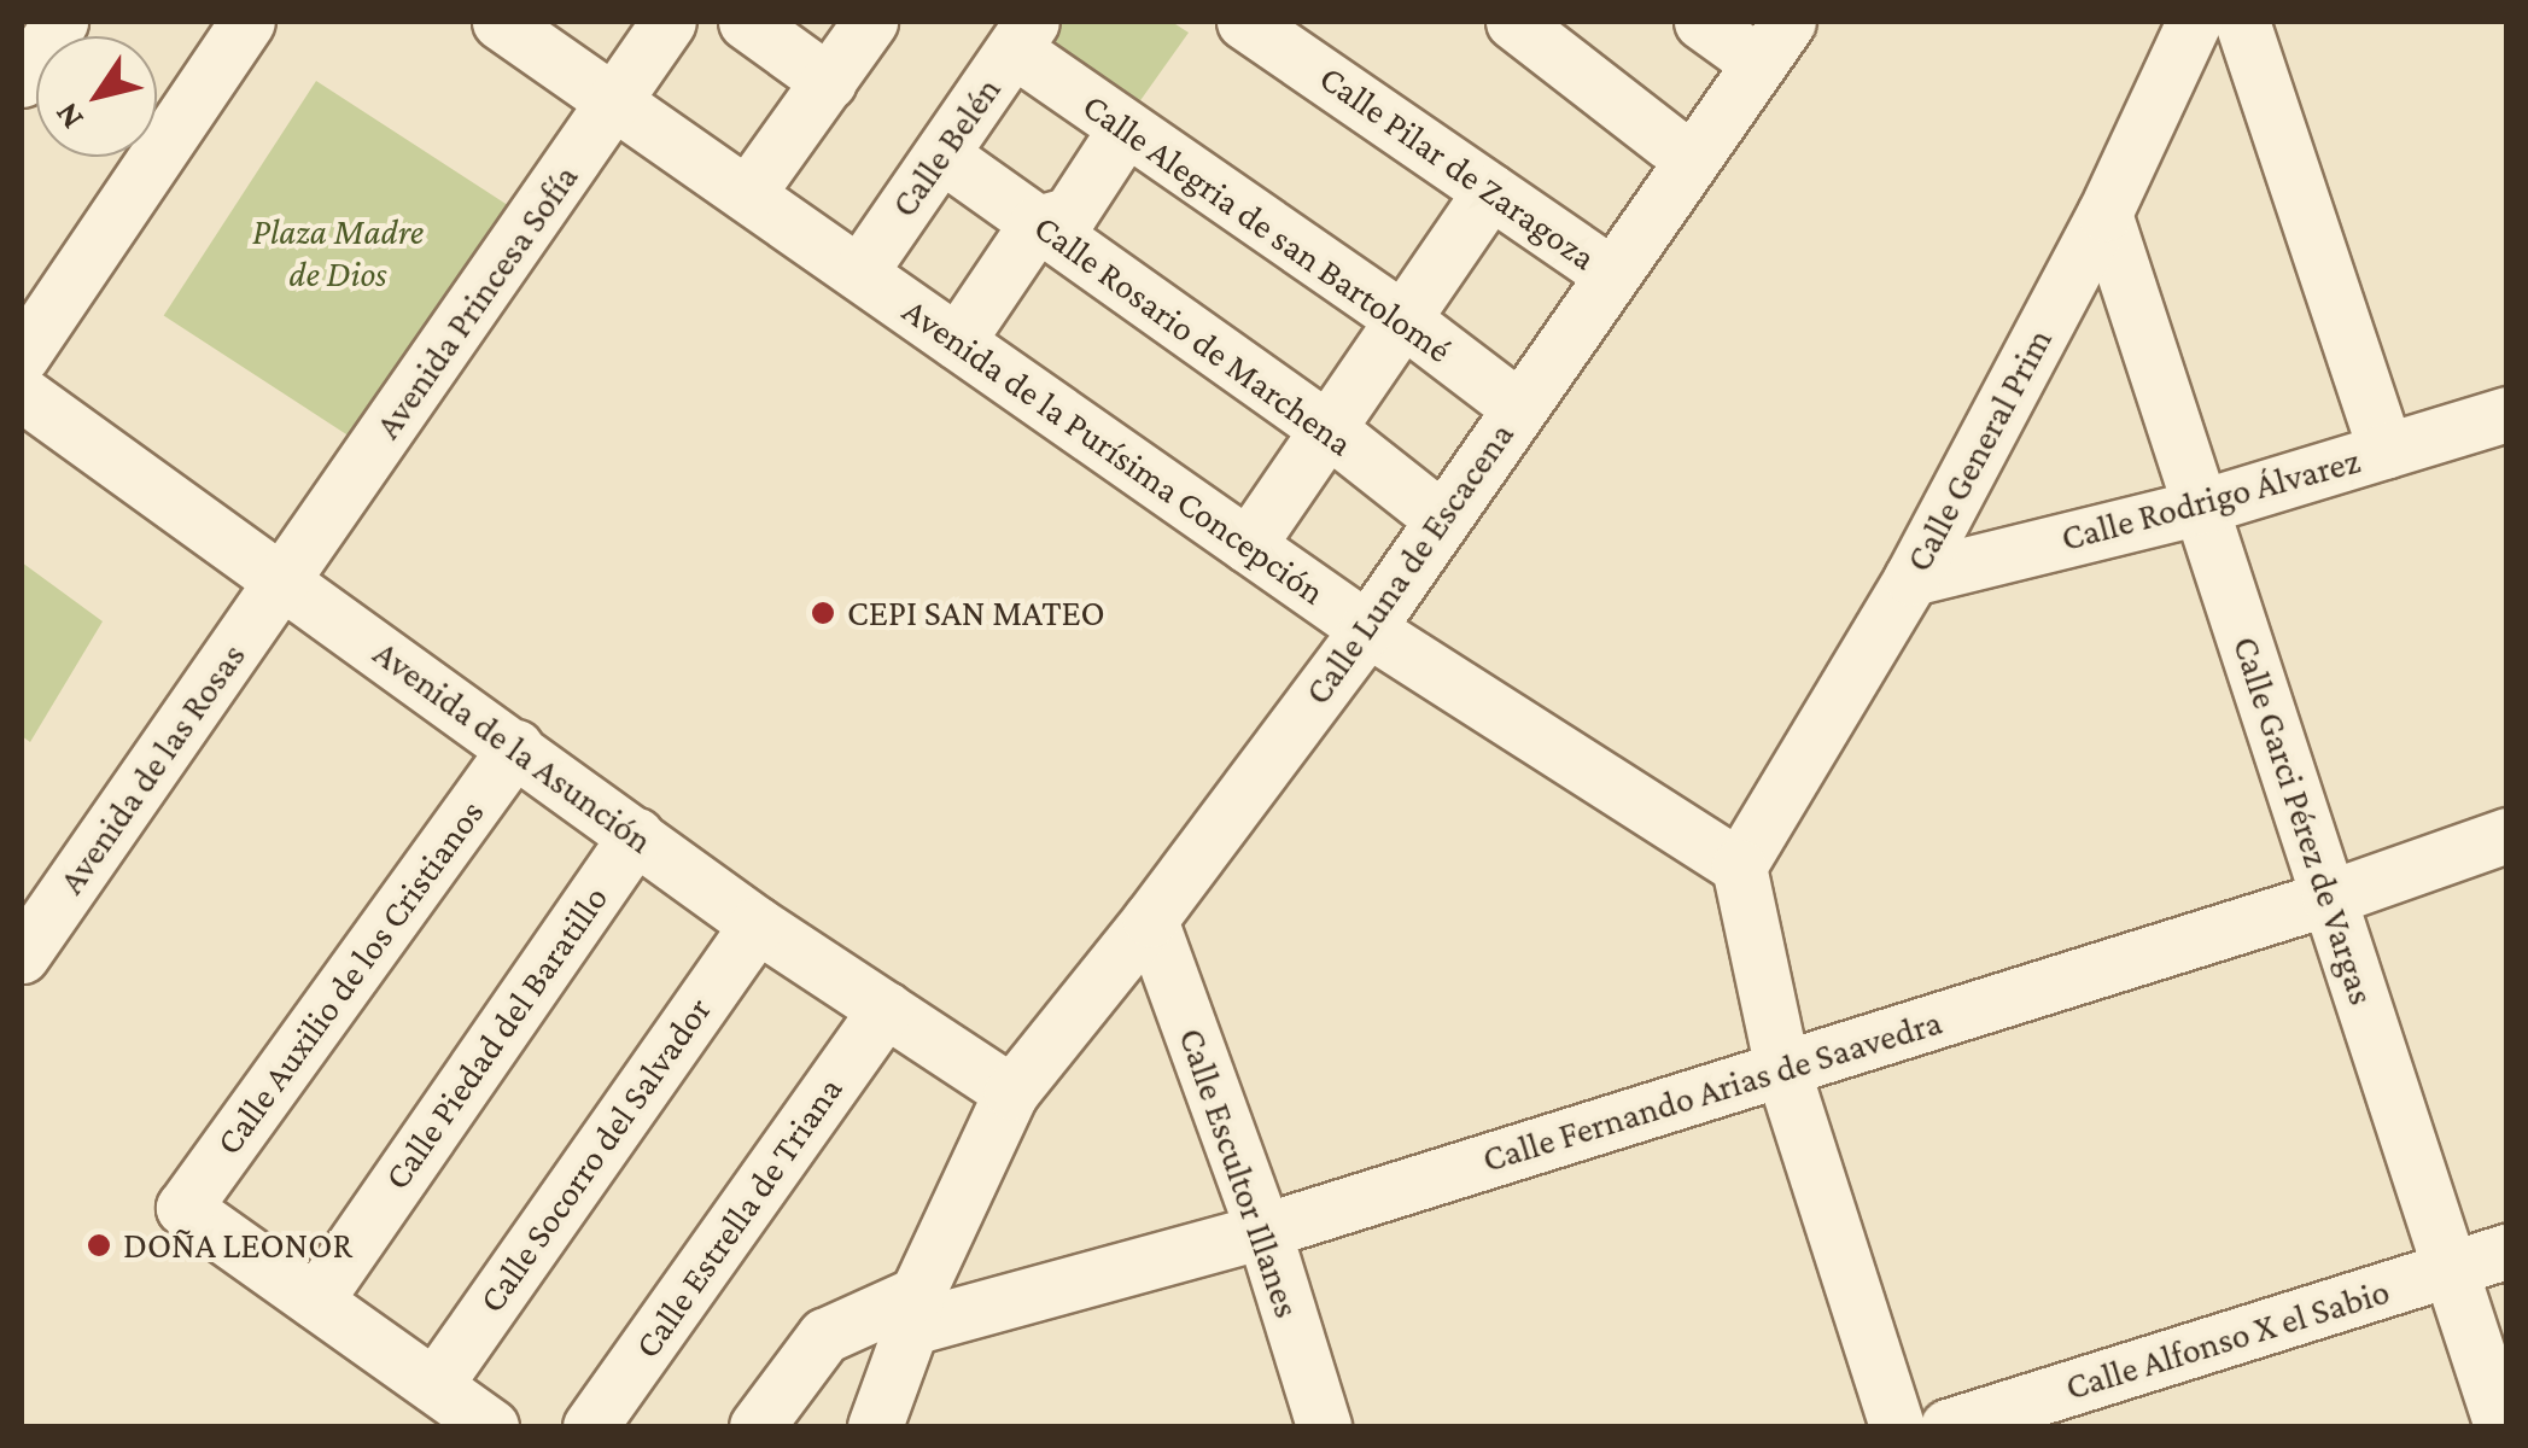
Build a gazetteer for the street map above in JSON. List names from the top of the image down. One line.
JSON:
{"streets":{"street":["Calle Belén","Calle Pilar de Zaragoza","Calle Alegria de san Bartolomé","Avenida Princesa Sofía","Calle Rosario de Marchena","Calle General Prim","Avenida de la Purísima Concepción","Calle Rodrigo Álvarez","Calle Luna de Escacena","Avenida de la Asunción","Avenida de las Rosas","Calle Garci Pérez de Vargas","Calle Auxilio de los Cristianos","Calle Piedad del Baratillo","Calle Fernando Arias de Saavedra","Calle Socorro del Salvador","Calle Escultor Illanes","Calle Estrella de Triana","Calle Alfonso X el Sabio"]},"crossings":[["Calle Belén","Calle Alegria de san Bartolomé"],["Calle Belén","Calle Rosario de Marchena"],["Calle Belén","Avenida de la Purísima Concepción"],["Calle Pilar de Zaragoza","Calle Luna de Escacena"],["Calle Alegria de san Bartolomé","Calle Luna de Escacena"],["Avenida Princesa Sofía","Avenida de la Purísima Concepción"],["Avenida Princesa Sofía","Avenida de la Asunción"],["Avenida Princesa Sofía","Avenida de las Rosas"],["Calle Rosario de Marchena","Calle Luna de Escacena"],["Calle General Prim","Avenida de la Purísima Concepción"],["Calle General Prim","Calle Rodrigo Álvarez"],["Calle General Prim","Calle Garci Pérez de Vargas"],["Avenida de la Purísima Concepción","Calle Luna de Escacena"],["Calle Rodrigo Álvarez","Calle Garci Pérez de Vargas"],["Calle Luna de Escacena","Avenida de la Asunción"],["Calle Luna de Escacena","Calle Fernando Arias de Saavedra"],["Calle Luna de Escacena","Calle Escultor Illanes"],["Avenida de la Asunción","Avenida de las Rosas"],["Avenida de la Asunción","Calle Auxilio de los Cristianos"],["Avenida de la Asunción","Calle Piedad del Baratillo"],["Avenida de la Asunción","Calle Socorro del Salvador"],["Avenida de la Asunción","Calle Estrella de Triana"],["Calle Garci Pérez de Vargas","Calle Fernando Arias de Saavedra"],["Calle Garci Pérez de Vargas","Calle Alfonso X el Sabio"],["Calle Auxilio de los Cristianos","Calle Piedad del Baratillo"],["Calle Fernando Arias de Saavedra","Calle Escultor Illanes"]],"parks":["Plaza Madre de Dios"],"places":["CEPI SAN MATEO","DOÑA LEONOR"],"north":"bottom left"}
